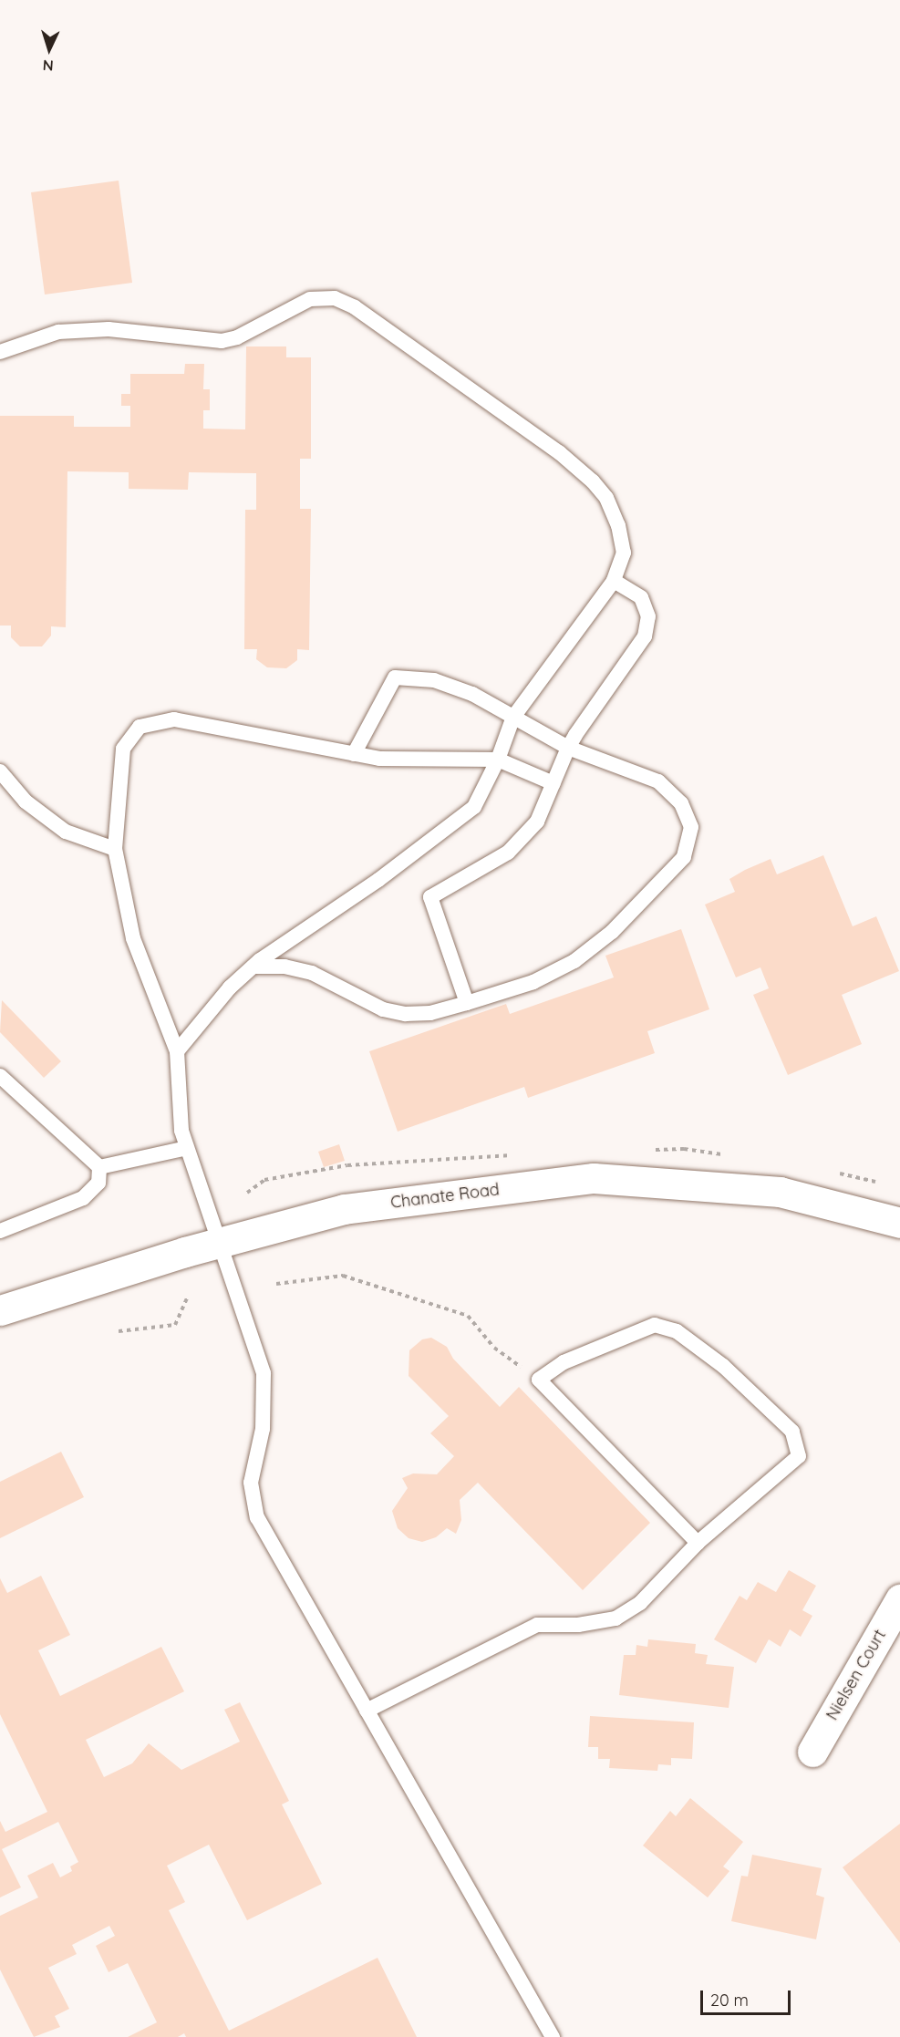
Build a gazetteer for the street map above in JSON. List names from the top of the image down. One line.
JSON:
{"streets":{"street":["Chanate Road","Nielsen Court"]},"scale_bar":"20 m","north":"bottom"}
